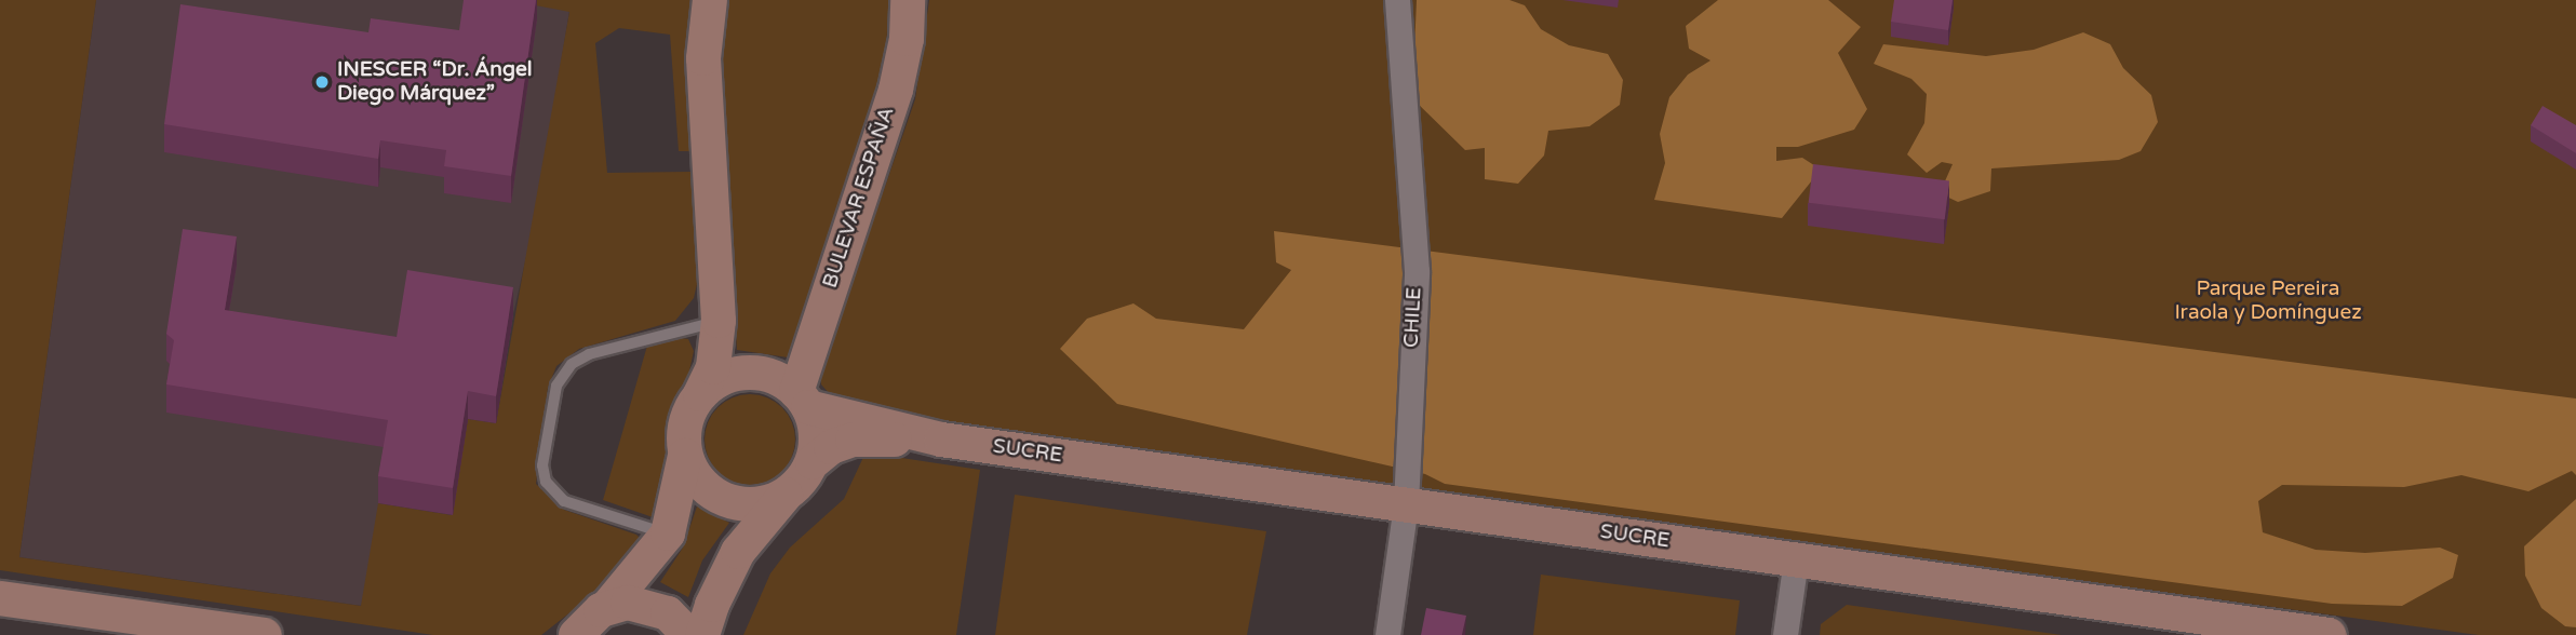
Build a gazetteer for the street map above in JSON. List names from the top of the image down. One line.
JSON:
{"streets":{"main road":["BULEVAR ESPAÑA","SUCRE"],"street":["CHILE"]},"crossings":[["BULEVAR ESPAÑA","SUCRE"],["CHILE","SUCRE"]],"parks":["Parque Pereira Iraola y Domínguez"],"places":["INESCER “Dr. Ángel Diego Márquez”"]}
